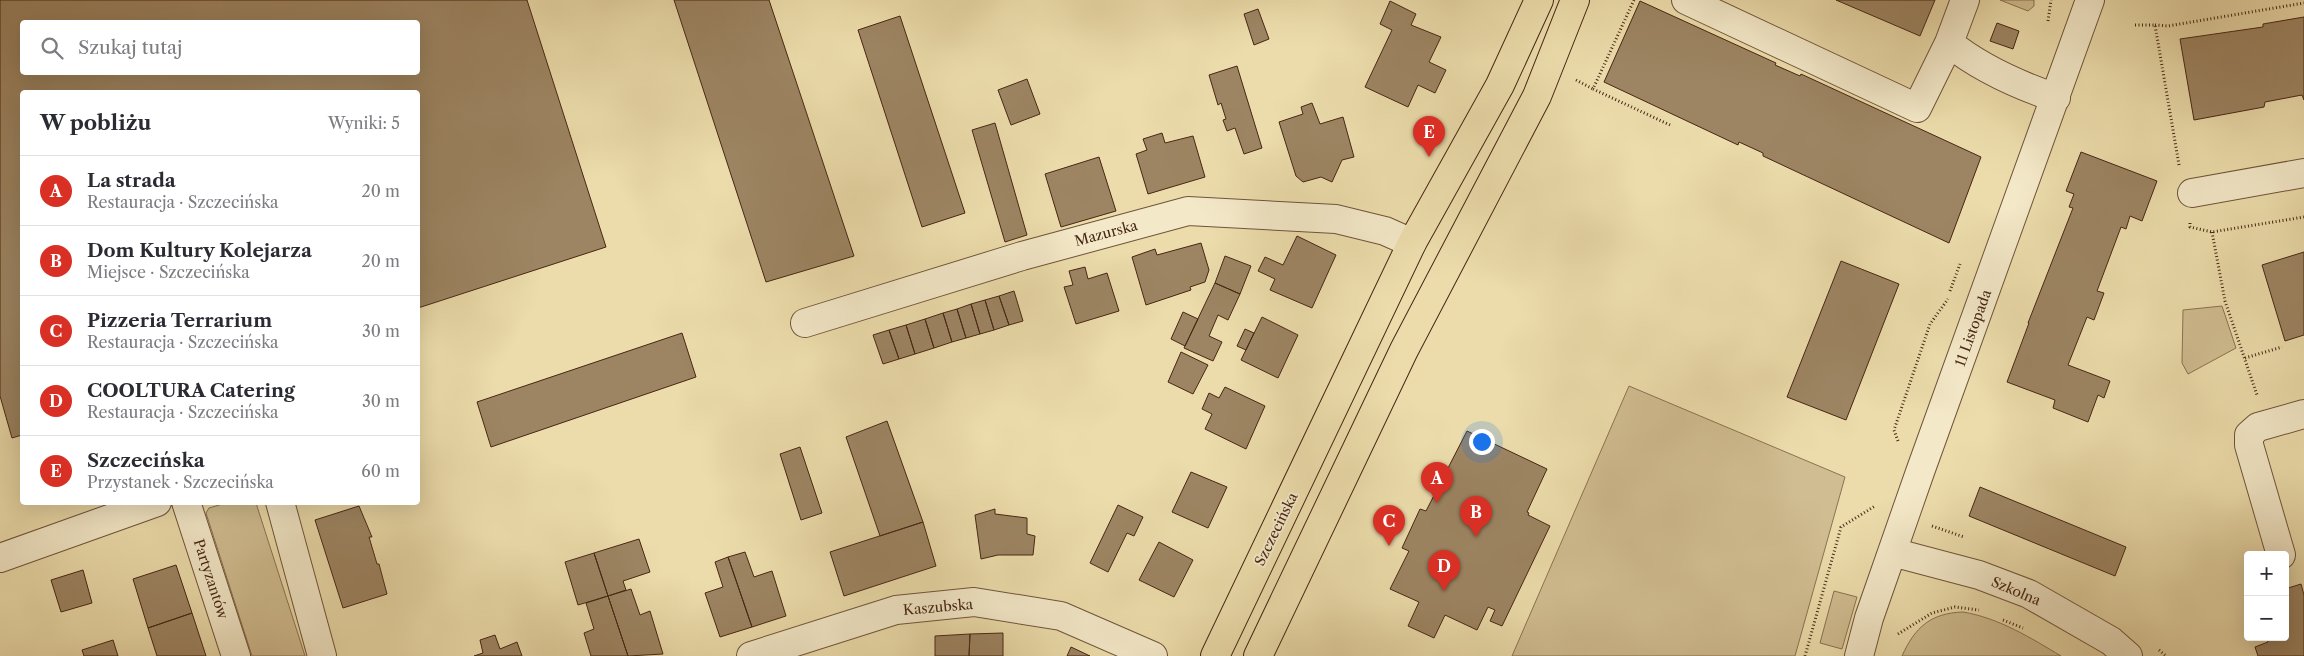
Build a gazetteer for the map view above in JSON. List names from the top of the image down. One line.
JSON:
{"streets":{"main road":["Szczecińska"],"street":["Mazurska","11 Listopada","Partyzantów","Szkolna","Kaszubska"]},"crossings":[["Mazurska","Szczecińska"],["11 Listopada","Szkolna"]],"page":{"search":"Szukaj tutaj","heading":["W pobliżu","Wyniki: 5"],"pins":["E","A","B","C","D"],"list":[{"mark":"A","name":"La strada","note":"Restauracja · Szczecińska","value":"20 m"},{"mark":"B","name":"Dom Kultury Kolejarza","note":"Miejsce · Szczecińska","value":"20 m"},{"mark":"C","name":"Pizzeria Terrarium","note":"Restauracja · Szczecińska","value":"30 m"},{"mark":"D","name":"COOLTURA Catering","note":"Restauracja · Szczecińska","value":"30 m"},{"mark":"E","name":"Szczecińska","note":"Przystanek · Szczecińska","value":"60 m"}],"map_buttons":["+","−"]}}
